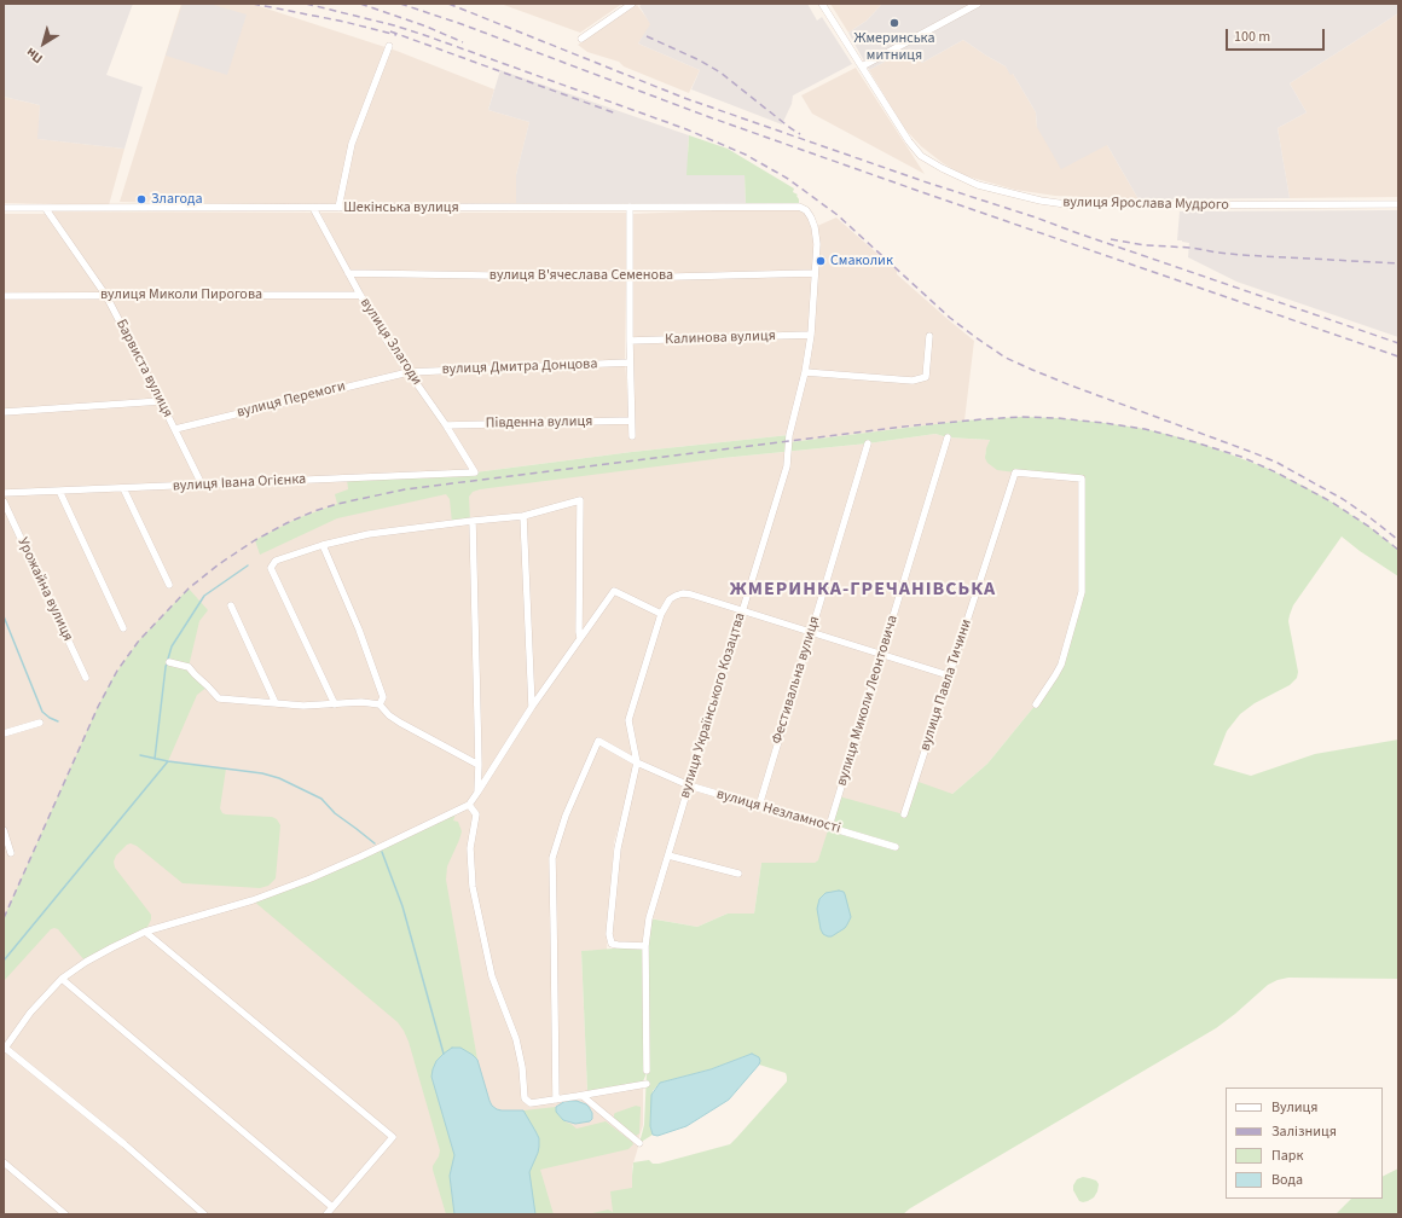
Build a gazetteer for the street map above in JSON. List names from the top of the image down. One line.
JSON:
{"streets":{"street":["вулиця Ярослава Мудрого","Шекінська вулиця","вулиця В'ячеслава Семенова","вулиця Миколи Пирогова","Калинова вулиця","вулиця Злагоди","вулиця Дмитра Донцова","Барвиста вулиця","вулиця Перемоги","Південна вулиця","вулиця Івана Огієнка","Урожайна вулиця","Фестивальна вулиця","вулиця Павла Тичини","вулиця Миколи Леонтовича","вулиця Українського Козацтва","вулиця Незламності"]},"crossings":[["Шекінська вулиця","вулиця Злагоди"],["Шекінська вулиця","Барвиста вулиця"],["Шекінська вулиця","вулиця Українського Козацтва"],["вулиця В'ячеслава Семенова","вулиця Злагоди"],["вулиця В'ячеслава Семенова","вулиця Українського Козацтва"],["вулиця Миколи Пирогова","вулиця Злагоди"],["вулиця Миколи Пирогова","Барвиста вулиця"],["Калинова вулиця","вулиця Українського Козацтва"],["вулиця Злагоди","вулиця Дмитра Донцова"],["вулиця Злагоди","вулиця Перемоги"],["вулиця Злагоди","Південна вулиця"],["вулиця Злагоди","вулиця Івана Огієнка"],["вулиця Дмитра Донцова","вулиця Перемоги"],["Барвиста вулиця","вулиця Перемоги"],["Барвиста вулиця","вулиця Івана Огієнка"],["Фестивальна вулиця","вулиця Незламності"],["вулиця Миколи Леонтовича","вулиця Незламності"],["вулиця Українського Козацтва","вулиця Незламності"]],"districts":["ЖМЕРИНКА-ГРЕЧАНІВСЬКА"],"places":["Жмеринська митниця","Злагода","Смаколик"],"legend":["Вулиця","Залізниця","Парк","Вода"],"scale_bar":"100 m","north":"bottom left"}
